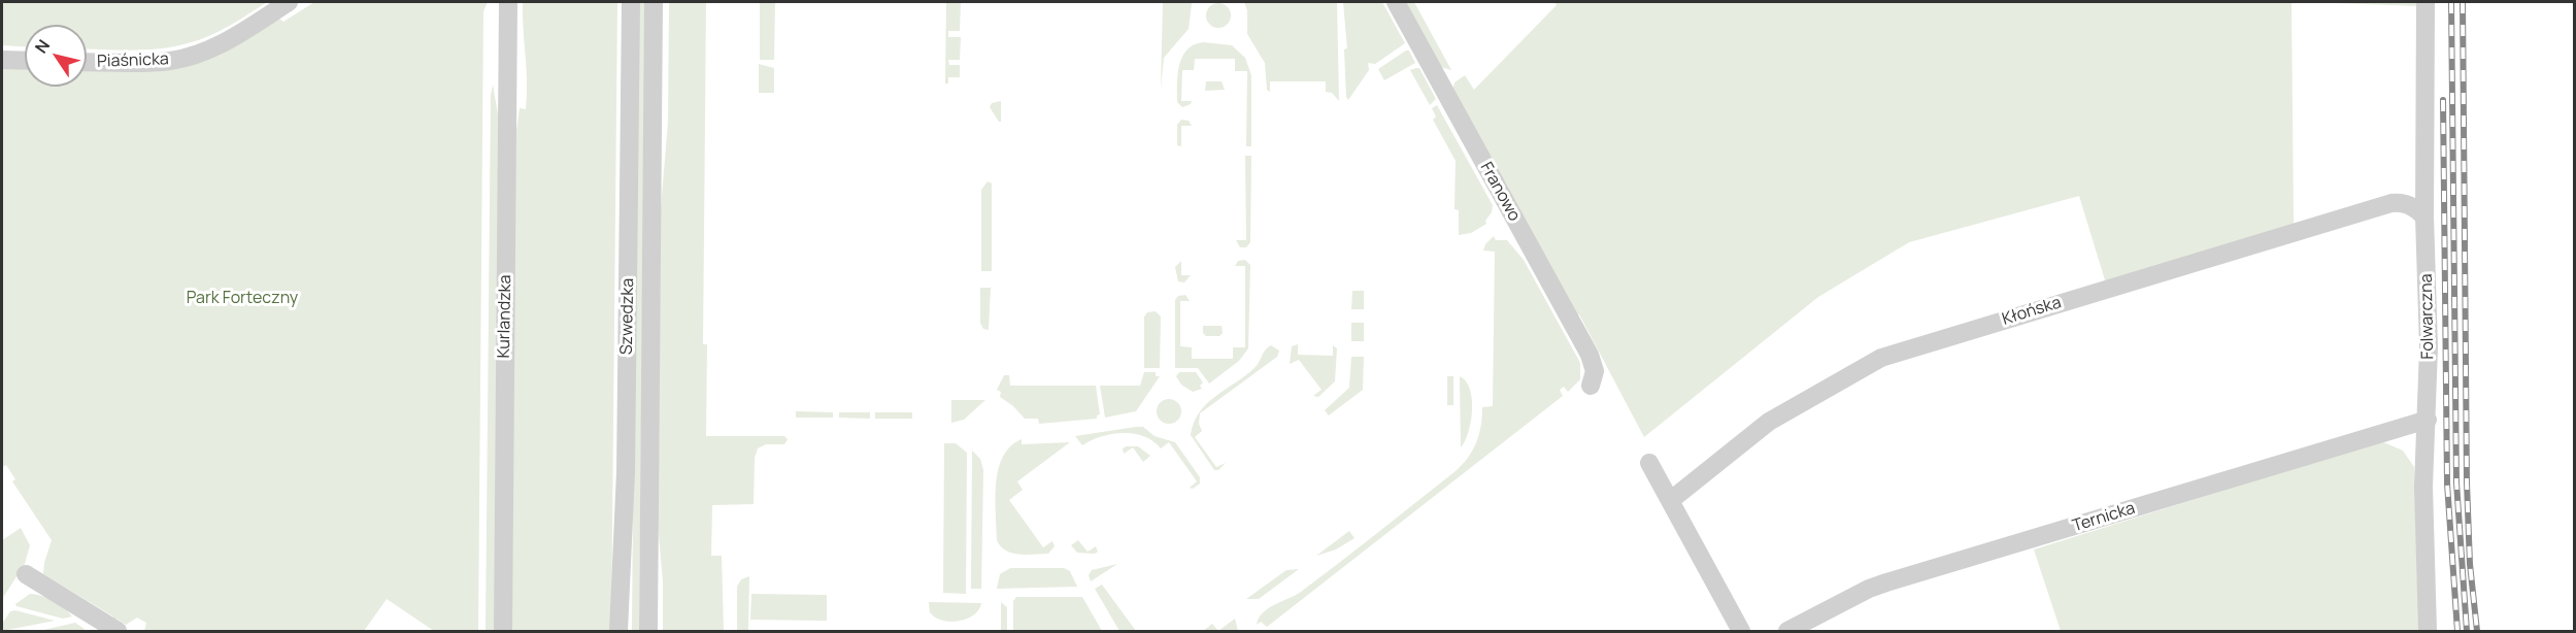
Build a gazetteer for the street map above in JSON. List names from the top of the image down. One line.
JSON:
{"streets":{"street":["Piaśnicka","Franowo","Kłońska","Kurlandzka","Szwedzka","Folwarczna","Ternicka"]},"crossings":[["Kłońska","Folwarczna"],["Folwarczna","Ternicka"]],"parks":["Park Forteczny"],"north":"top left"}
